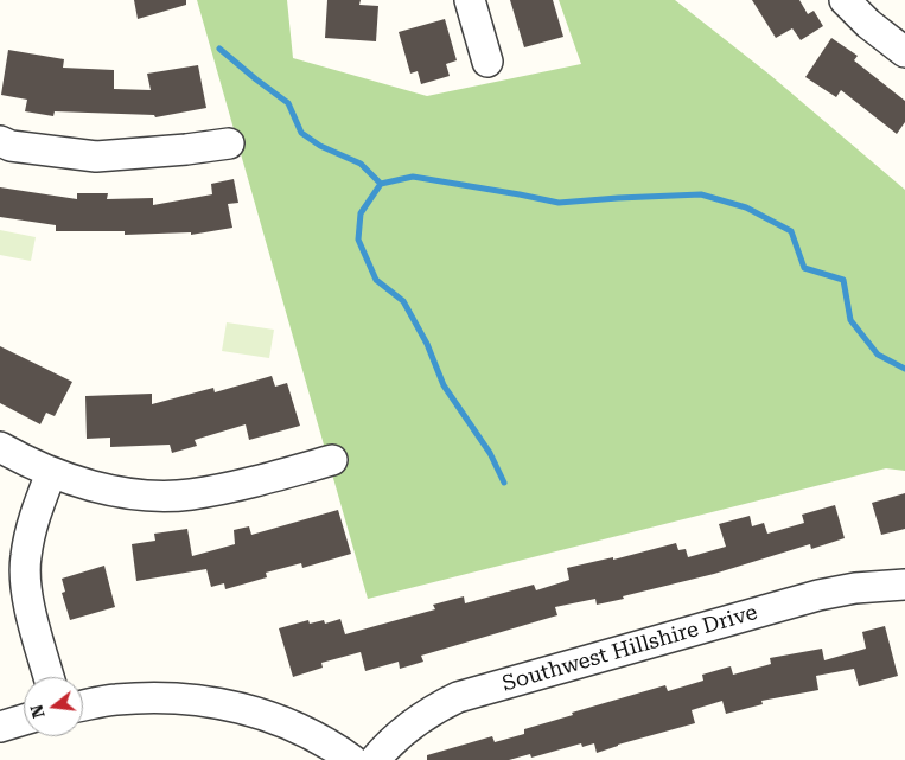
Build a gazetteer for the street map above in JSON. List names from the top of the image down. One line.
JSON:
{"streets":{"street":["Southwest Hillshire Drive"]},"north":"left"}
